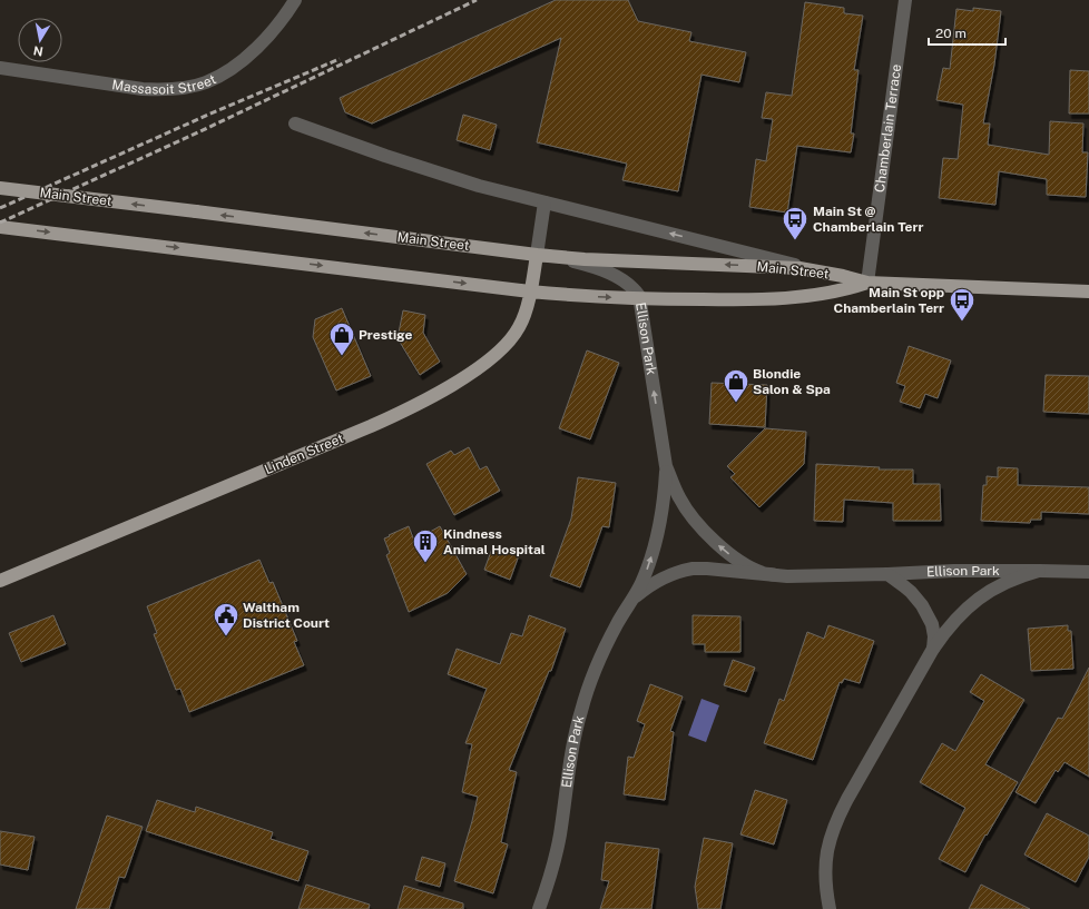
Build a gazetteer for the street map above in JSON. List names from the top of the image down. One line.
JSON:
{"streets":{"main road":["Main Street","Linden Street"],"street":["Massasoit Street","Chamberlain Terrace","Ellison Park"]},"crossings":[["Chamberlain Terrace","Main Street"],["Main Street","Ellison Park"],["Main Street","Linden Street"],["Ellison Park","Linden Street"]],"places":{"bus stop":["Main St @ Chamberlain Terr","Main St opp Chamberlain Terr"],"shop":["Prestige","Blondie Salon & Spa"],"building":["Kindness Animal Hospital"],"public building":["Waltham District Court"]},"scale_bar":"20 m","north":"bottom"}
